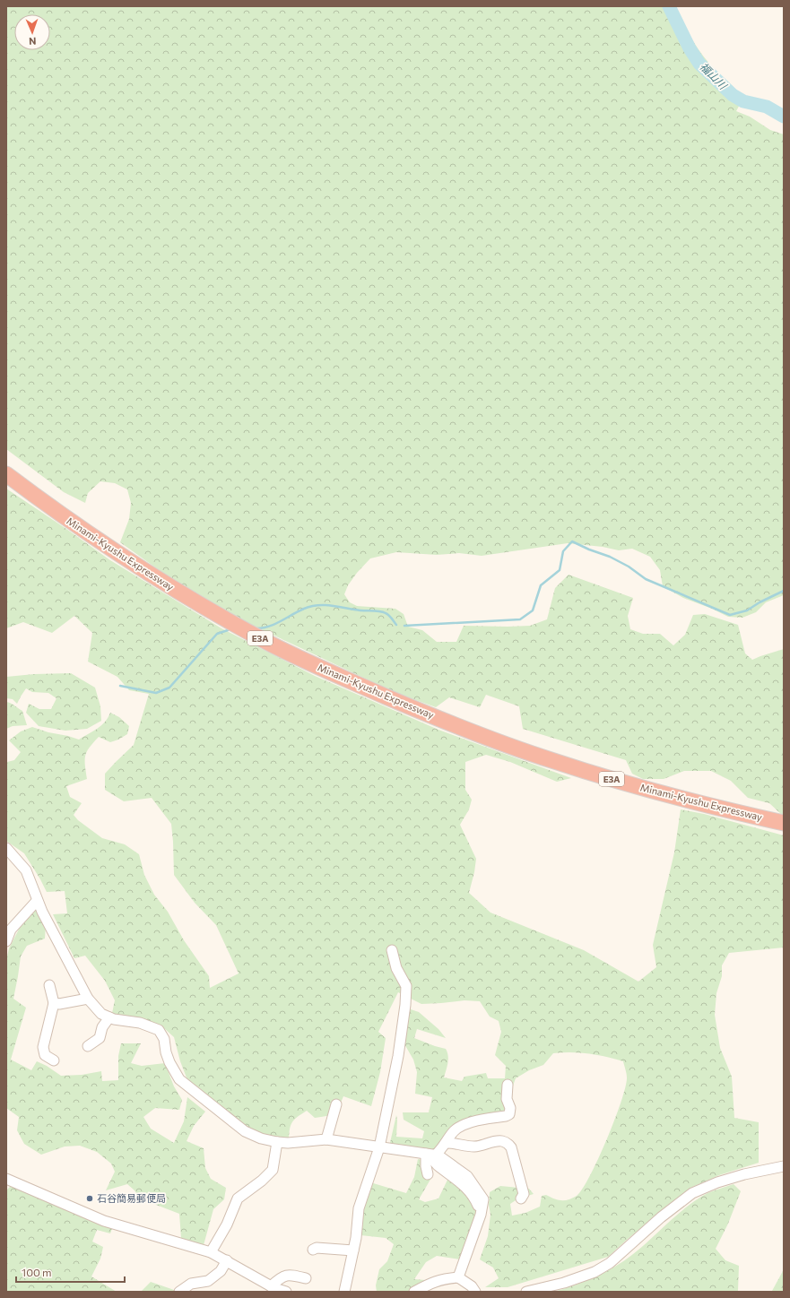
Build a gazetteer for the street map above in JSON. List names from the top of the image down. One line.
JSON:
{"streets":{"highway":["Minami-Kyushu Expressway","E3A"]},"water":["福山川"],"places":["石谷簡易郵便局"],"scale_bar":"100 m","north":"bottom"}
